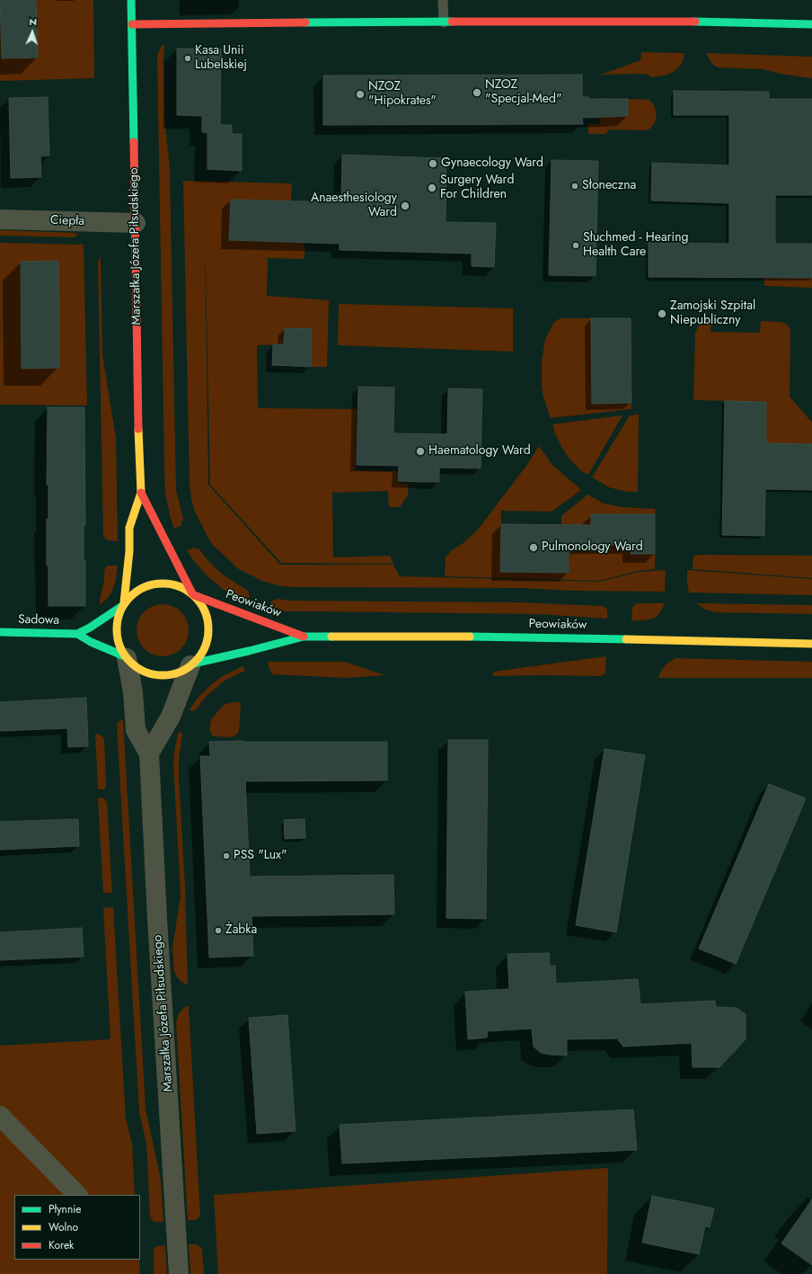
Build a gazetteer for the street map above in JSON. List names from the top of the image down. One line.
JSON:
{"streets":{"street":["Ciepła","Marszałka Józefa Piłsudskiego","Peowiaków","Sadowa"]},"crossings":[["Ciepła","Marszałka Józefa Piłsudskiego"],["Marszałka Józefa Piłsudskiego","Peowiaków"],["Marszałka Józefa Piłsudskiego","Sadowa"],["Peowiaków","Sadowa"]],"places":["Kasa Unii Lubelskiej","NZOZ \"Specjal-Med\"","NZOZ \"Hipokrates\"","Gynaecology Ward","Słoneczna","Surgery Ward For Children","Anaesthesiology Ward","Słuchmed - Hearing Health Care","Zamojski Szpital Niepubliczny","Haematology Ward","Pulmonology Ward","PSS \"Lux\"","Żabka"],"legend":["Płynnie","Wolno","Korek"],"north":"top"}
